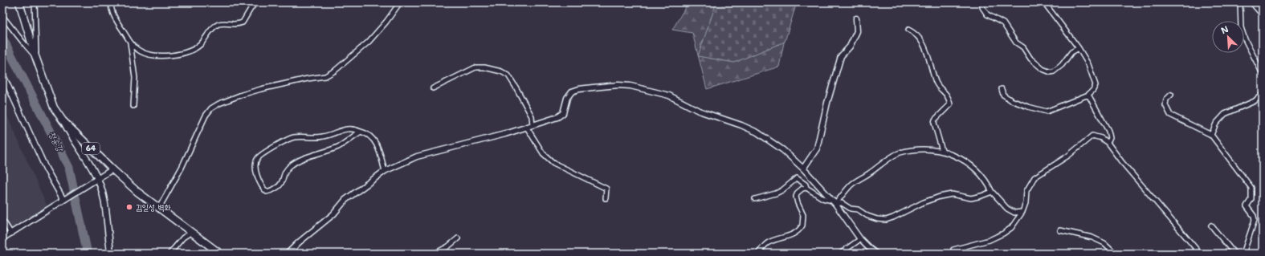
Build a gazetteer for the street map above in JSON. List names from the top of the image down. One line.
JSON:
{"streets":{"main road":["64"]},"water":["청송강"],"places":["김일성 벽화"],"north":"top left"}
